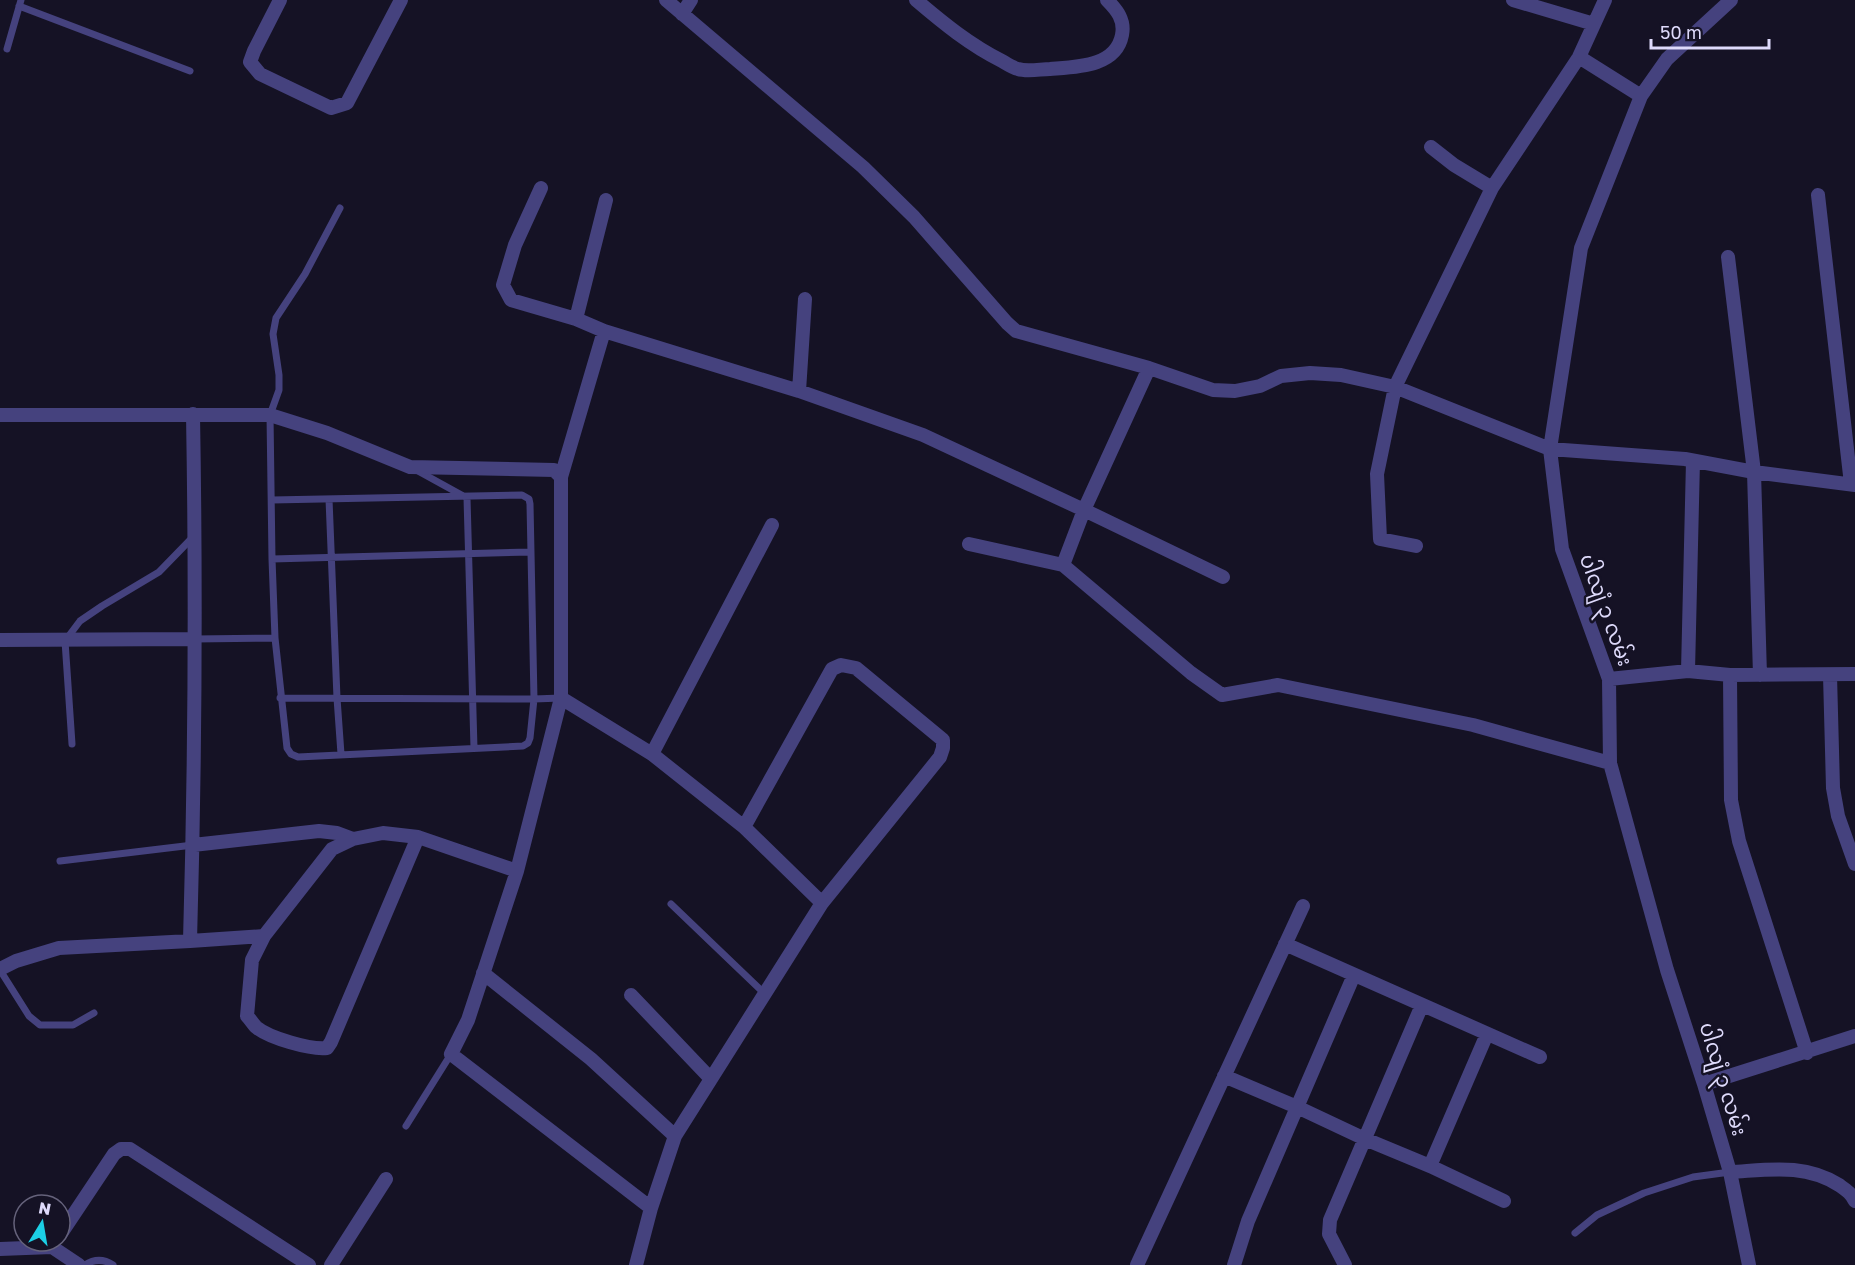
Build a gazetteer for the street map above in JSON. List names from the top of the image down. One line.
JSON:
{"streets":{"street":["ပါလျံ ၃ လမ်း"]},"scale_bar":"50 m","north":"top"}
